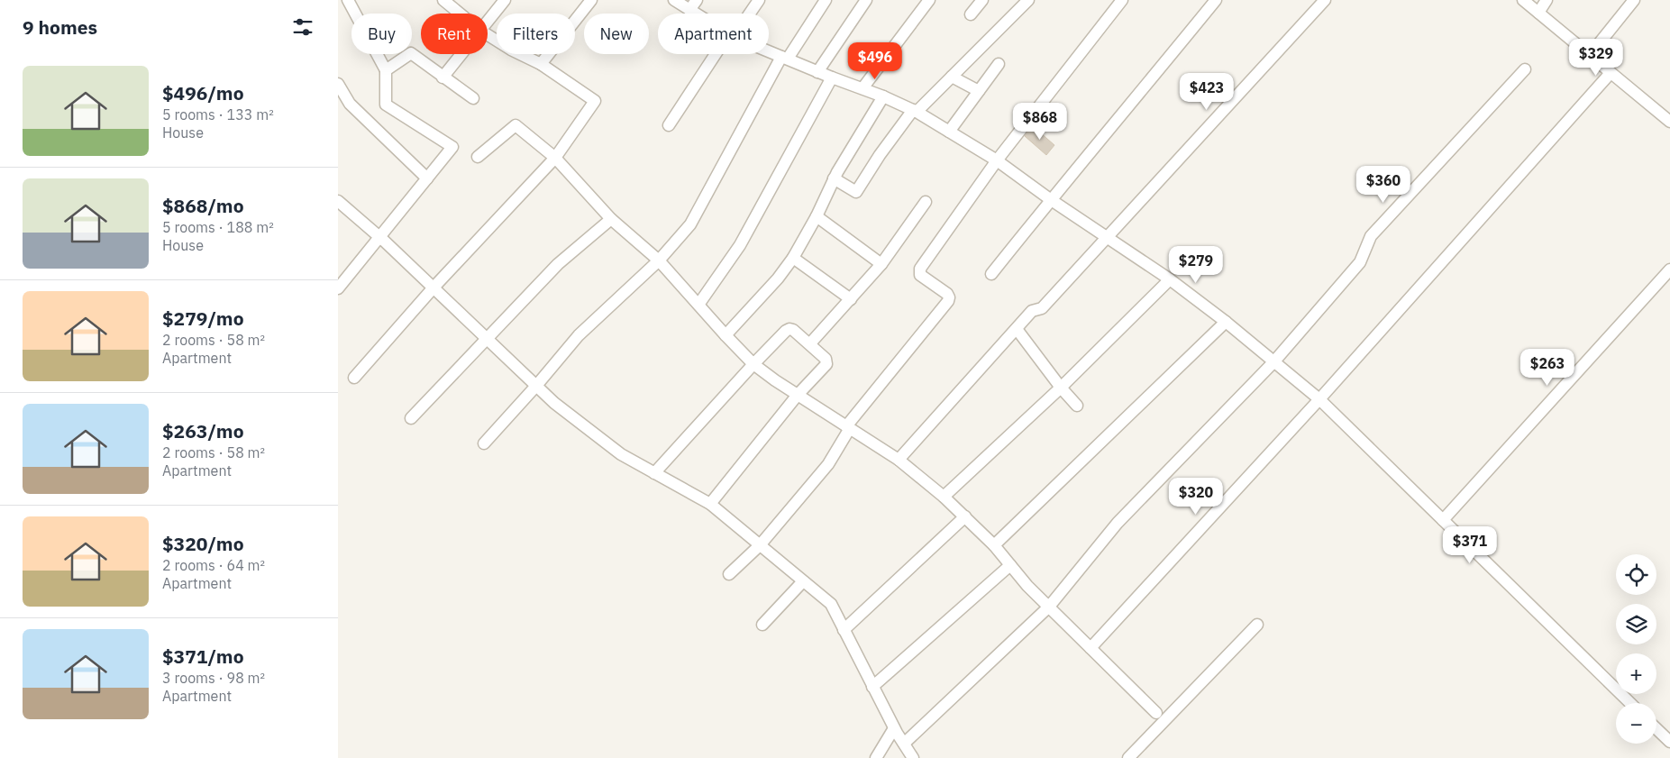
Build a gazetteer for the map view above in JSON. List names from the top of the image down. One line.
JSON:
{"page":{"heading":"9 homes","chip":["Buy","Rent","Filters","New","Apartment"],"price":["$329","$496","$423","$868","$360","$279","$263","$320","$371"],"list":[{"name":"$496/mo","note":"5 rooms · 133 m² · House"},{"name":"$868/mo","note":"5 rooms · 188 m² · House"},{"name":"$279/mo","note":"2 rooms · 58 m² · Apartment"},{"name":"$263/mo","note":"2 rooms · 58 m² · Apartment"},{"name":"$320/mo","note":"2 rooms · 64 m² · Apartment"},{"name":"$371/mo","note":"3 rooms · 98 m² · Apartment"}],"map_buttons":["+","−"]}}
